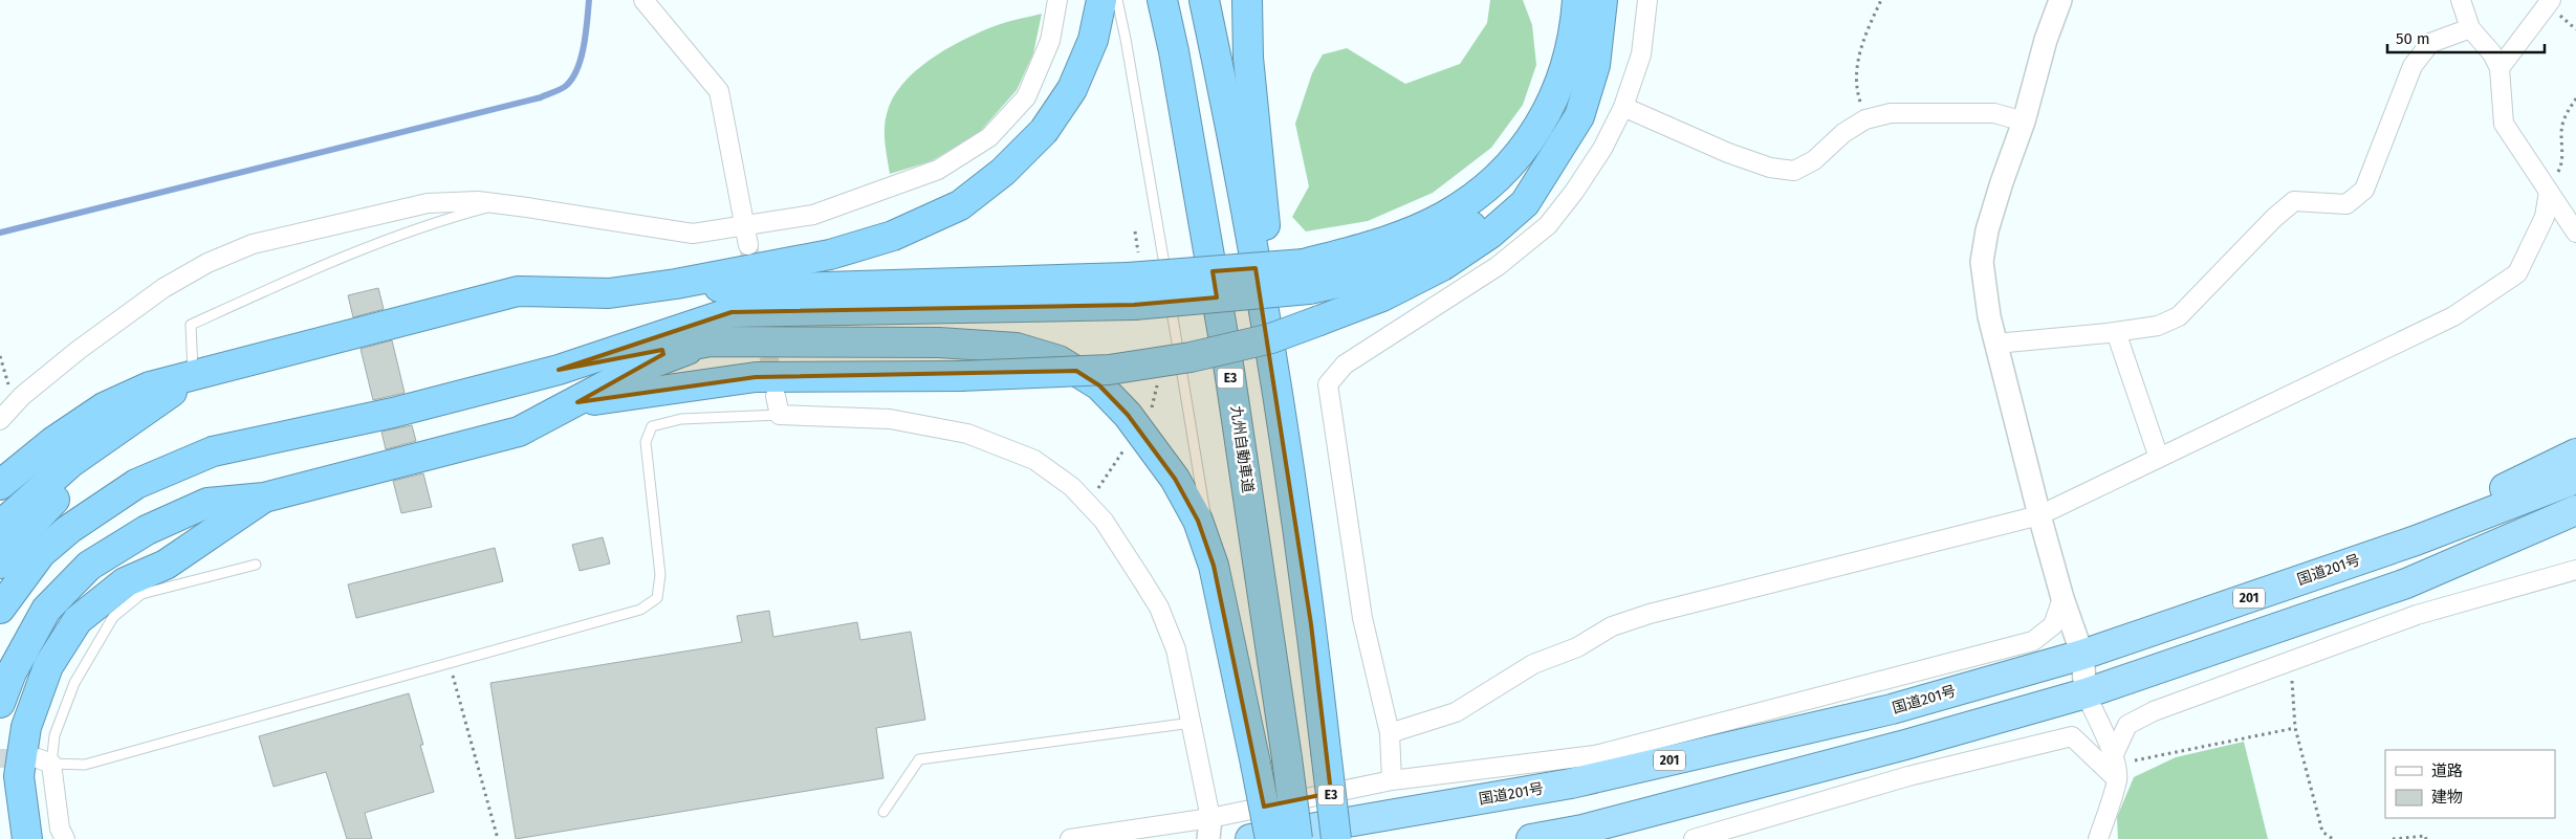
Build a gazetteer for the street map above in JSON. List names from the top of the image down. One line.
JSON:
{"streets":{"highway":["E3","九州自動車道","国道201号","201"]},"crossings":[["国道201号","201"]],"legend":["道路","建物"],"scale_bar":"50 m"}
